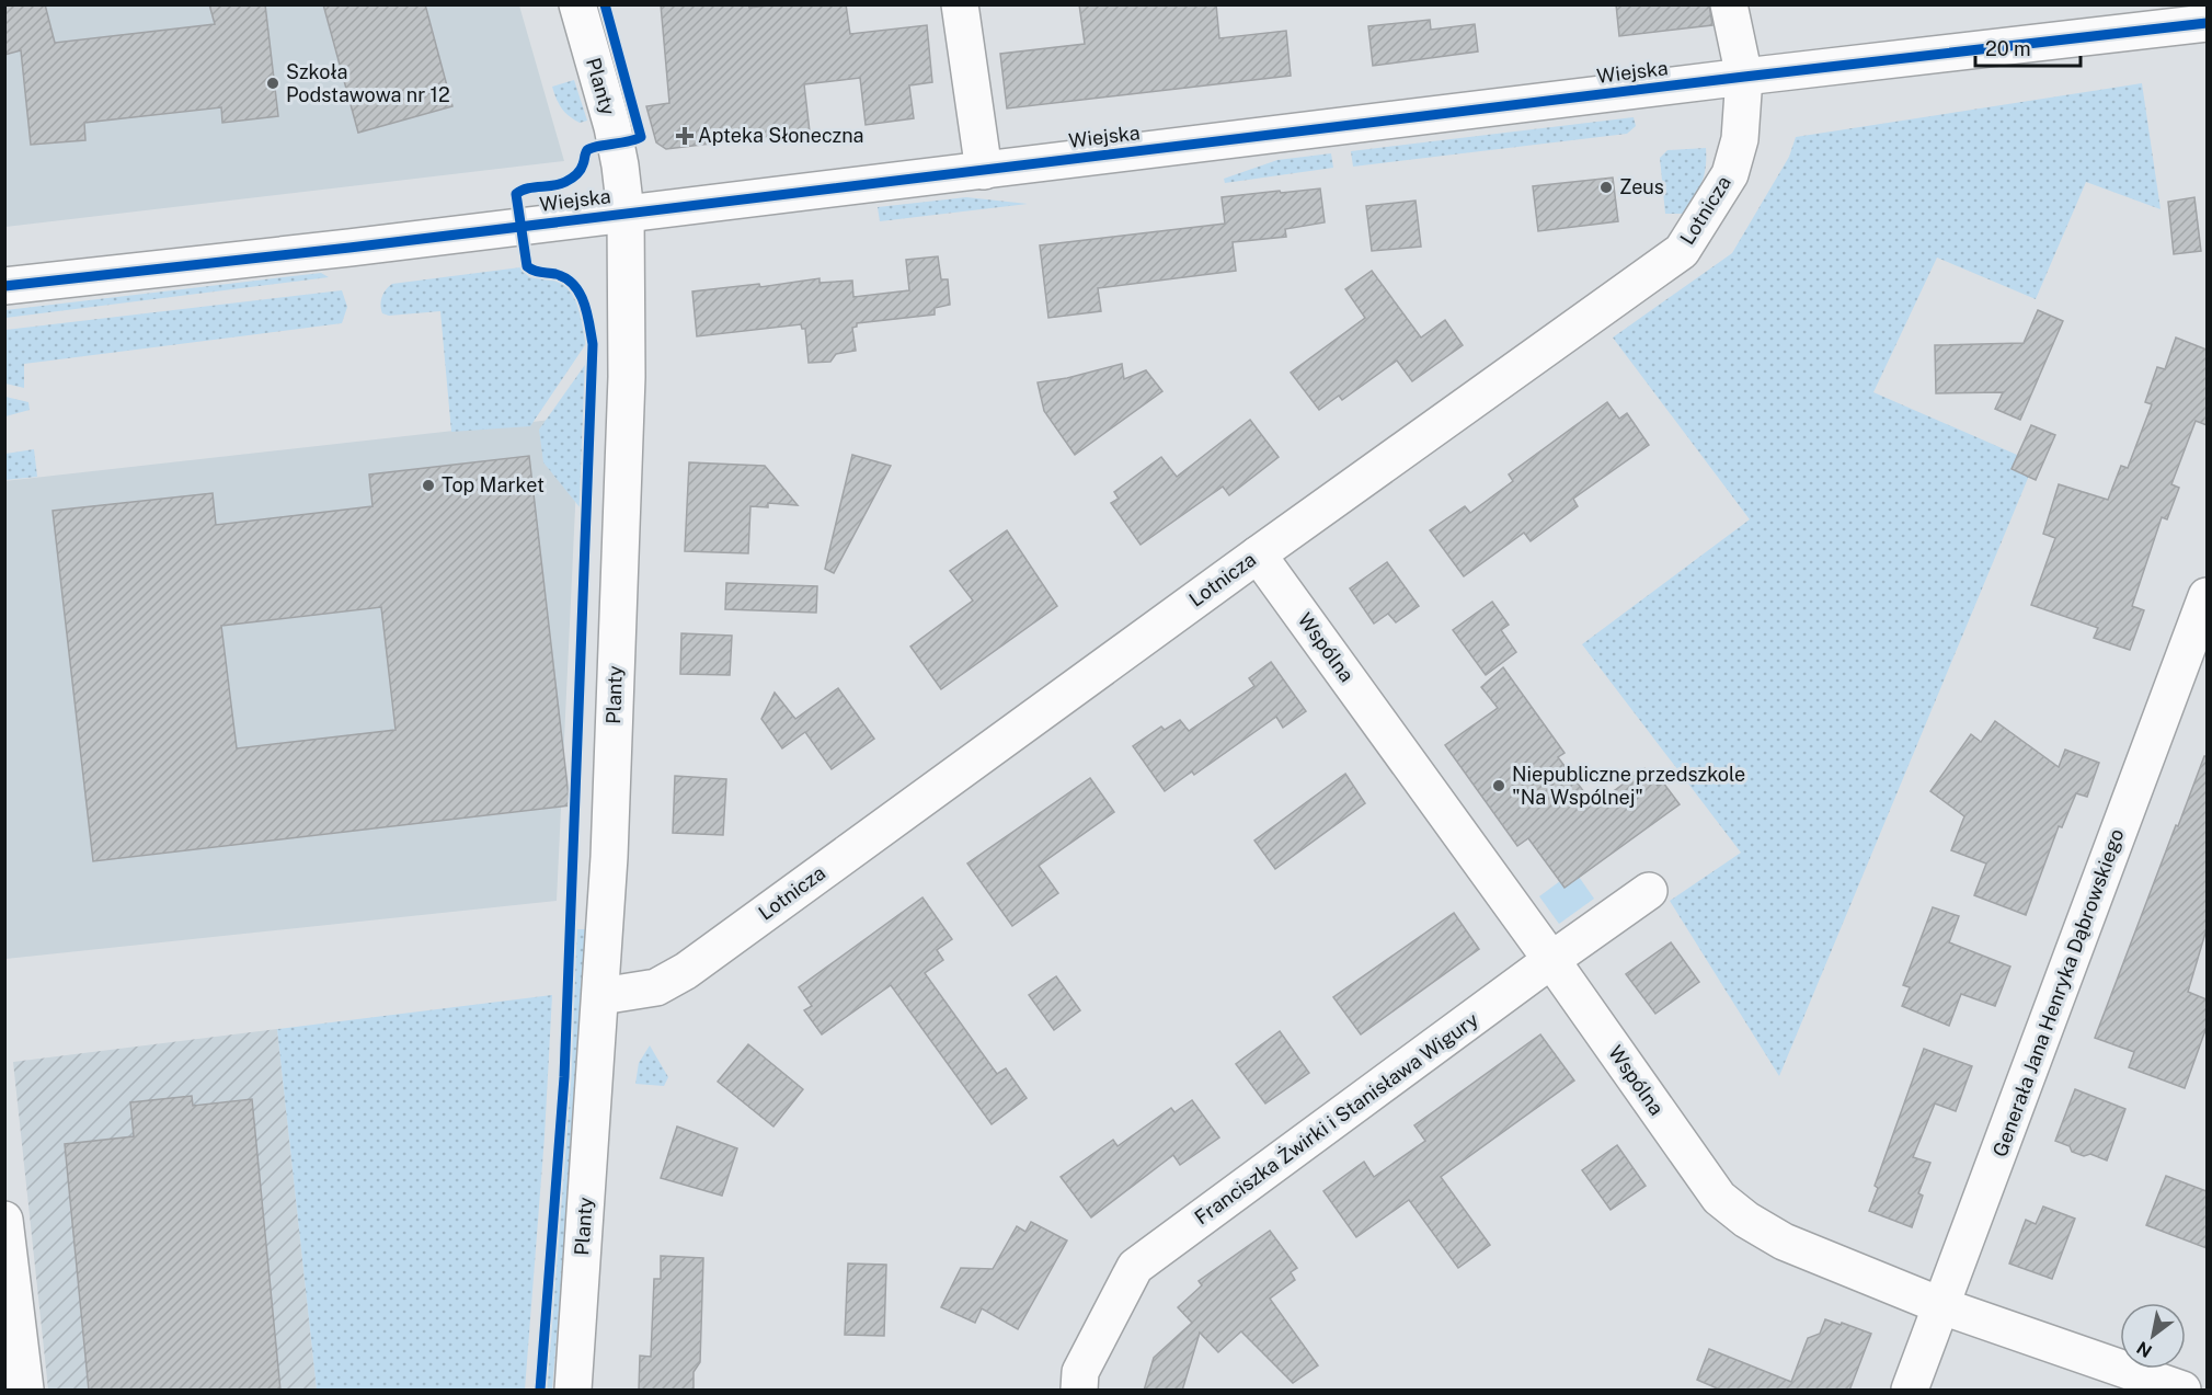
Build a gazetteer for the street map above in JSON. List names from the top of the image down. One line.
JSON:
{"streets":{"street":["Wiejska","Planty","Lotnicza","Wspólna","Generała Jana Henryka Dąbrowskiego","Franciszka Żwirki i Stanisława Wigury"]},"crossings":[["Wiejska","Planty"],["Wiejska","Lotnicza"],["Planty","Lotnicza"],["Lotnicza","Wspólna"],["Wspólna","Generała Jana Henryka Dąbrowskiego"],["Wspólna","Franciszka Żwirki i Stanisława Wigury"]],"places":{"other":["Szkoła Podstawowa nr 12","Zeus","Top Market","Niepubliczne przedszkole \"Na Wspólnej\""],"health":["Apteka Słoneczna"]},"scale_bar":"20 m","north":"bottom left"}
